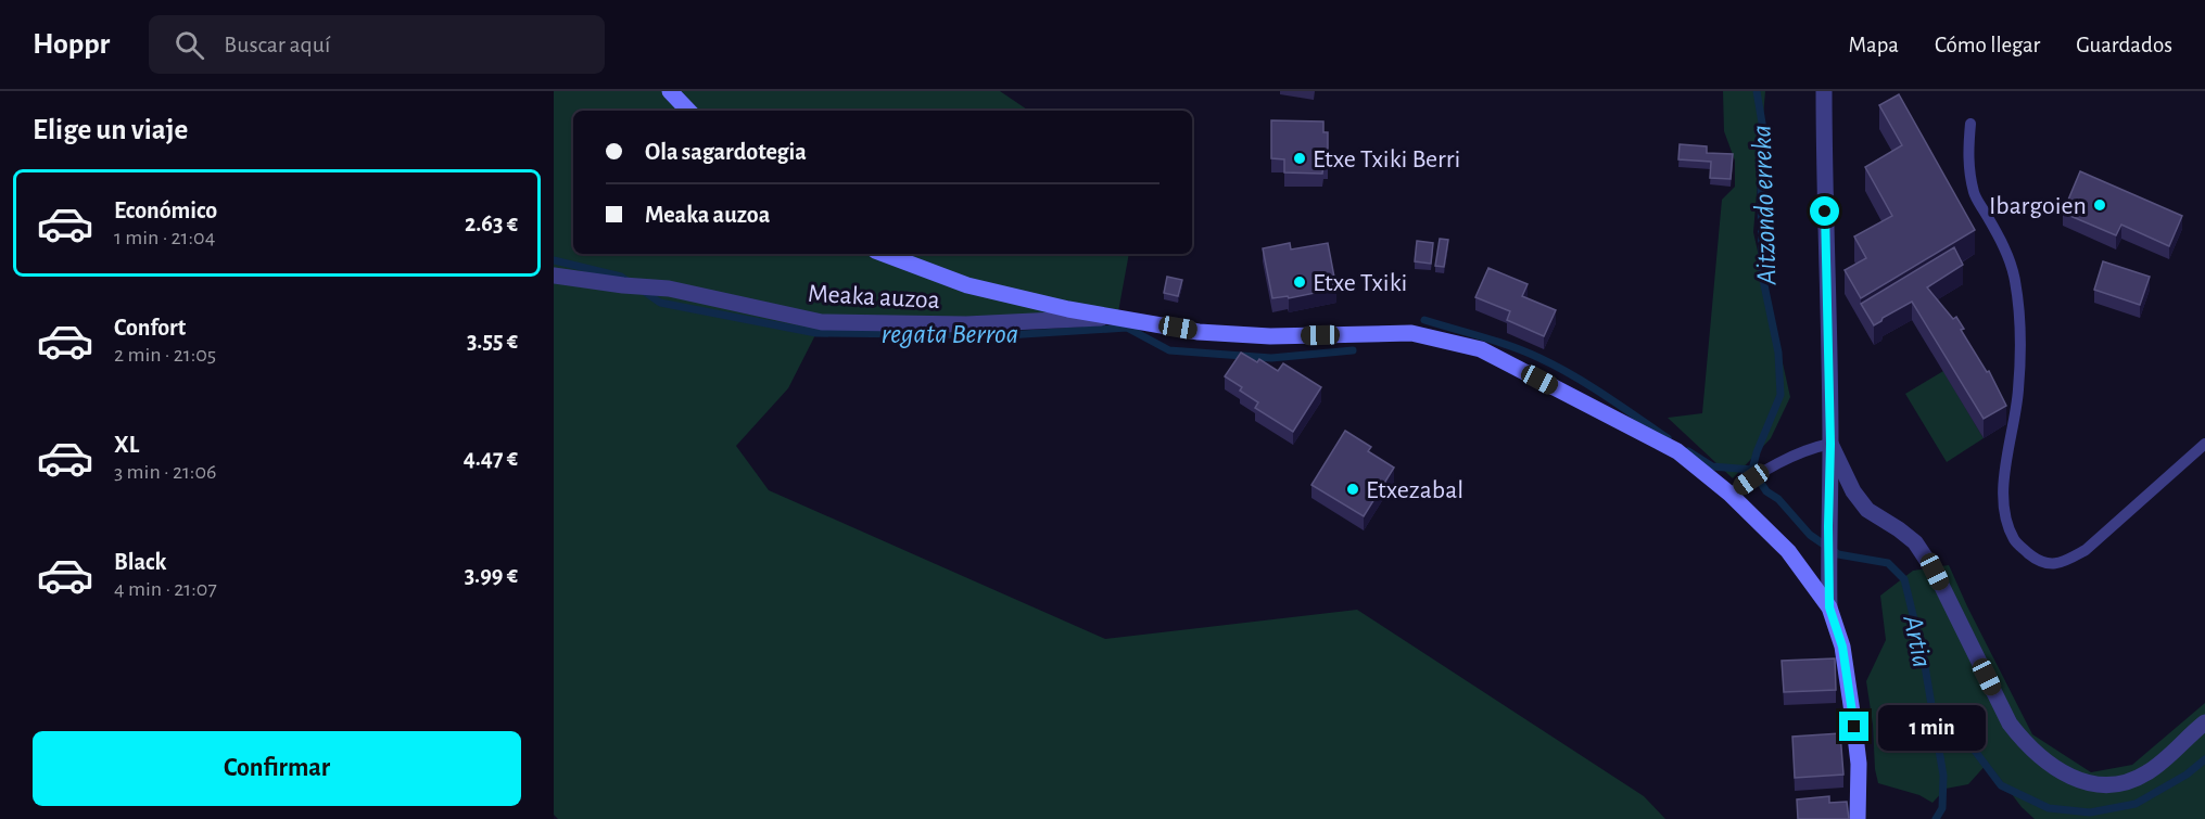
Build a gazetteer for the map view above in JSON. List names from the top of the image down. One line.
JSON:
{"streets":{"street":["Meaka auzoa"]},"water":["Aitzondo erreka","regata Berroa","Artia"],"places":["Etxe Txiki Berri","Ibargoien","Etxe Txiki","Etxezabal"],"page":{"header":"Hoppr","search":"Buscar aquí","nav":["Mapa","Cómo llegar","Guardados"],"heading":"Elige un viaje","banner":["Ola sagardotegia","Meaka auzoa"],"list":[{"name":"Económico","note":"1 min · 21:04","value":"2.63 €"},{"name":"Confort","note":"2 min · 21:05","value":"3.55 €"},{"name":"XL","note":"3 min · 21:06","value":"4.47 €"},{"name":"Black","note":"4 min · 21:07","value":"3.99 €"}],"bubble":"1 min","buttons":"Confirmar"}}
